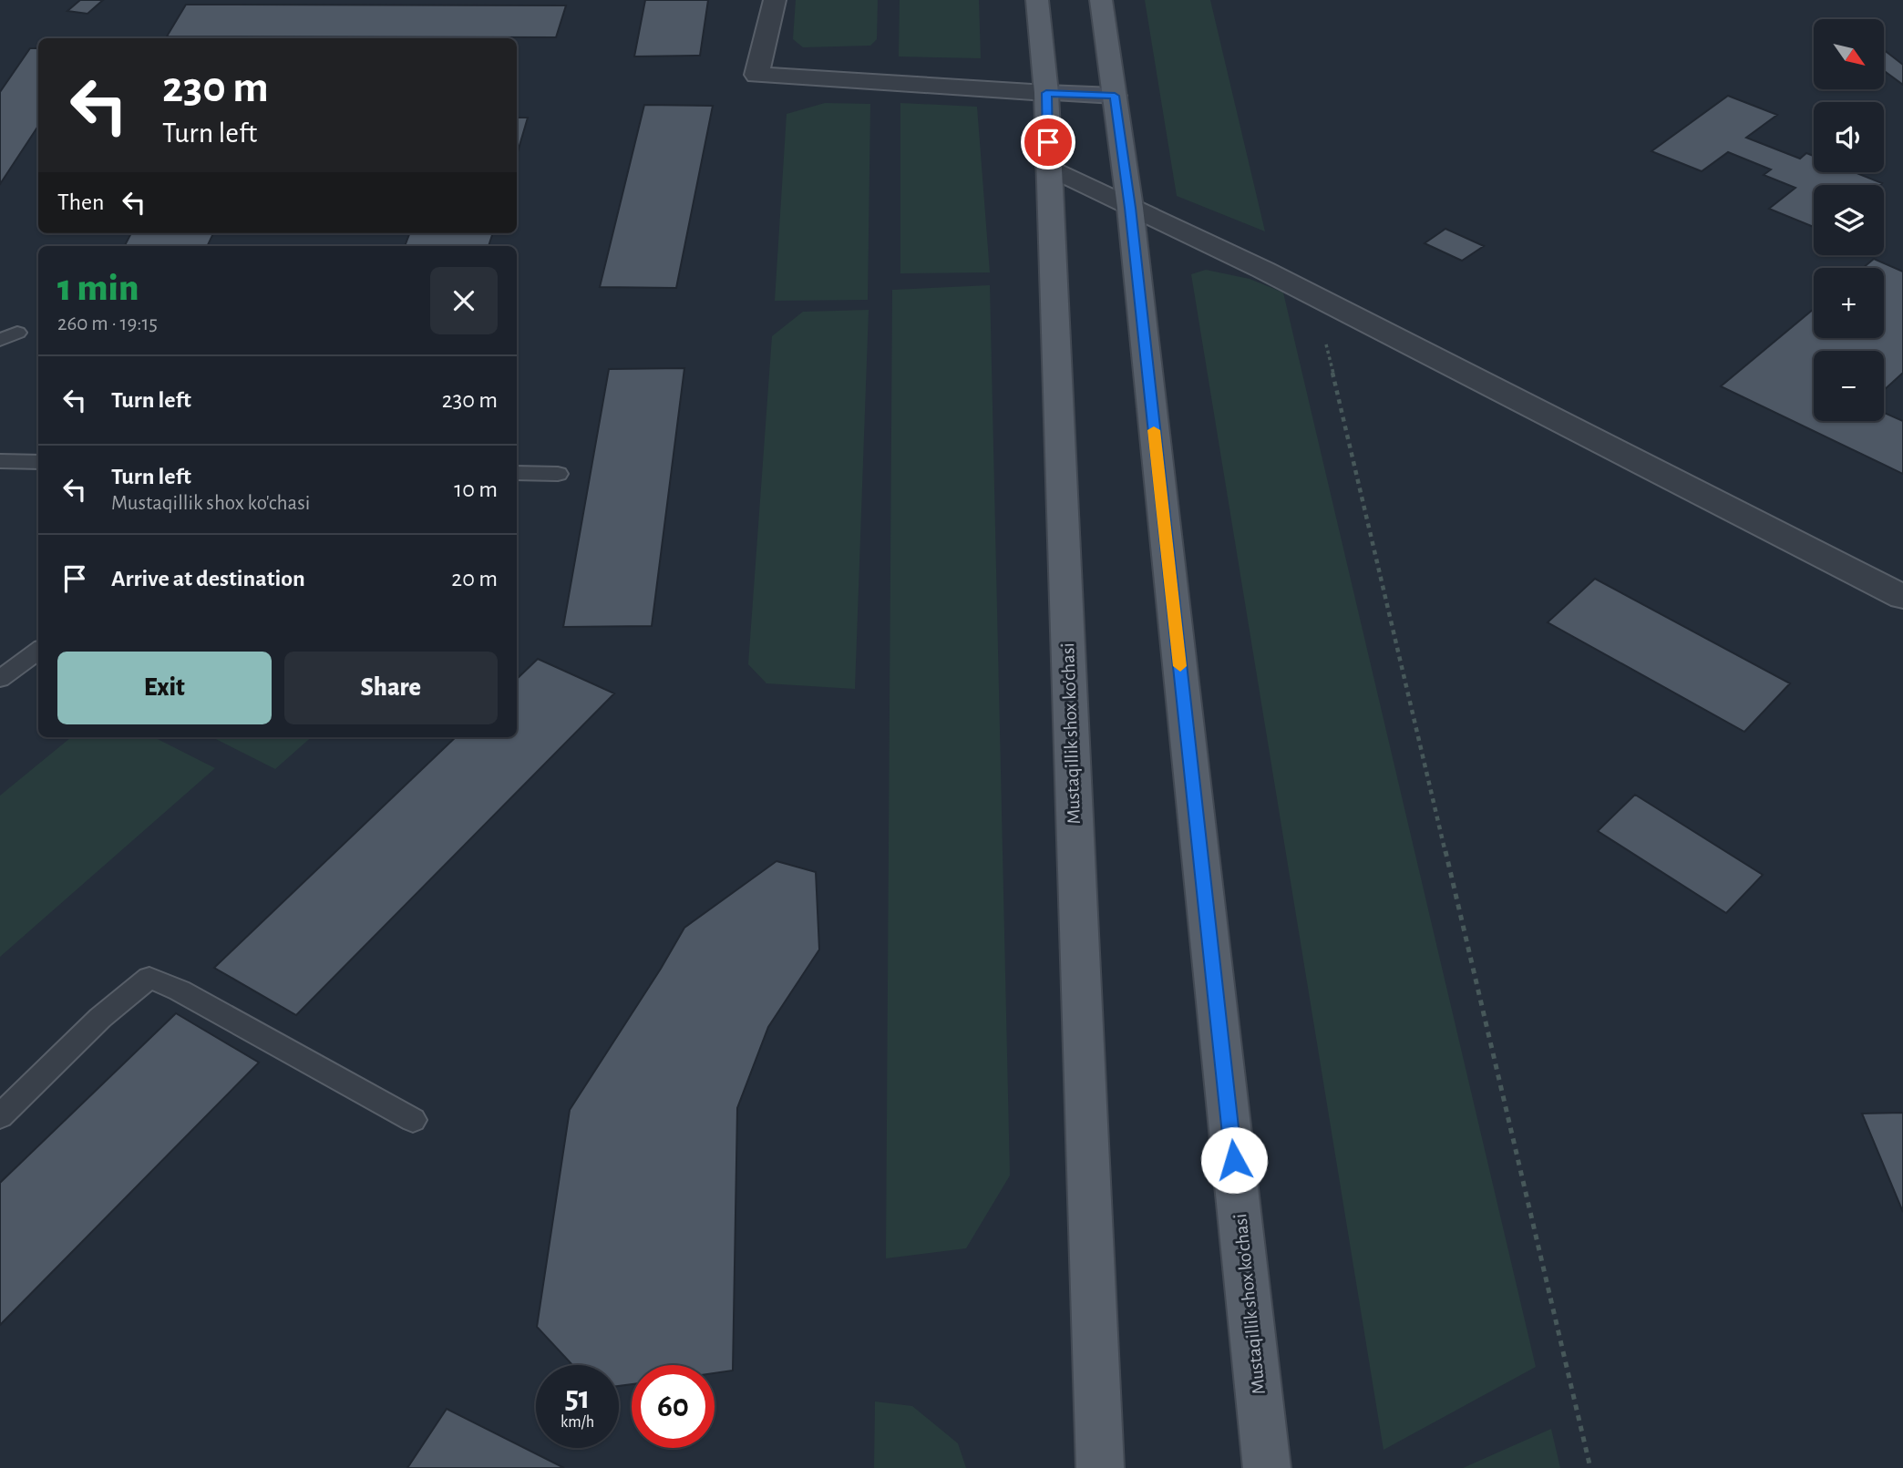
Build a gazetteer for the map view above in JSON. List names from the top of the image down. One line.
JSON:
{"streets":{"main road":["Mustaqillik shox ko'chasi"]},"north":"bottom right","page":{"map_buttons":["+","−"],"turn":["230 m","Turn left"],"then":"Then","heading":["1 min","260 m · 19:15"],"list":[{"name":"Turn left","value":"230 m"},{"name":"Turn left","note":"Mustaqillik shox ko'chasi","value":"10 m"},{"name":"Arrive at destination","value":"20 m"}],"buttons":["Exit","Share"],"speed":"51 km/h","limit":"60"}}
